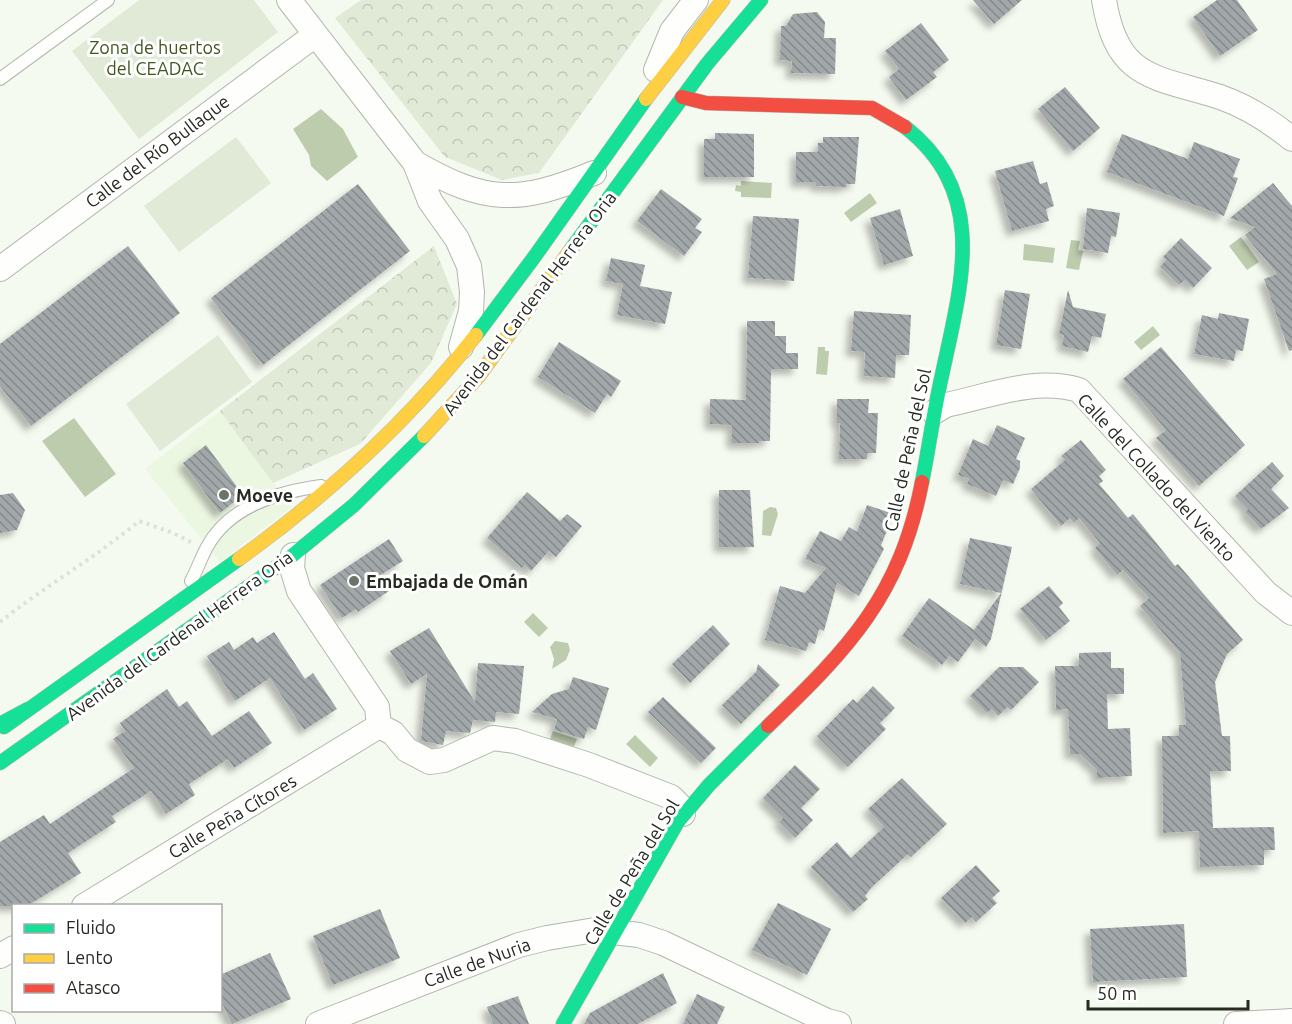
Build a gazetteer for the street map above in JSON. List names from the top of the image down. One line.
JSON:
{"streets":{"main road":["Avenida del Cardenal Herrera Oria","Calle de Peña del Sol"],"street":["Calle del Río Bullaque","Calle del Collado del Viento","Calle Peña Cítores","Calle de Nuria"]},"crossings":[["Avenida del Cardenal Herrera Oria","Calle de Peña del Sol"],["Calle de Peña del Sol","Calle del Collado del Viento"],["Calle de Peña del Sol","Calle de Nuria"]],"parks":["Zona de huertos del CEADAC"],"places":["Moeve","Embajada de Omán"],"legend":["Fluido","Lento","Atasco"],"scale_bar":"50 m"}
